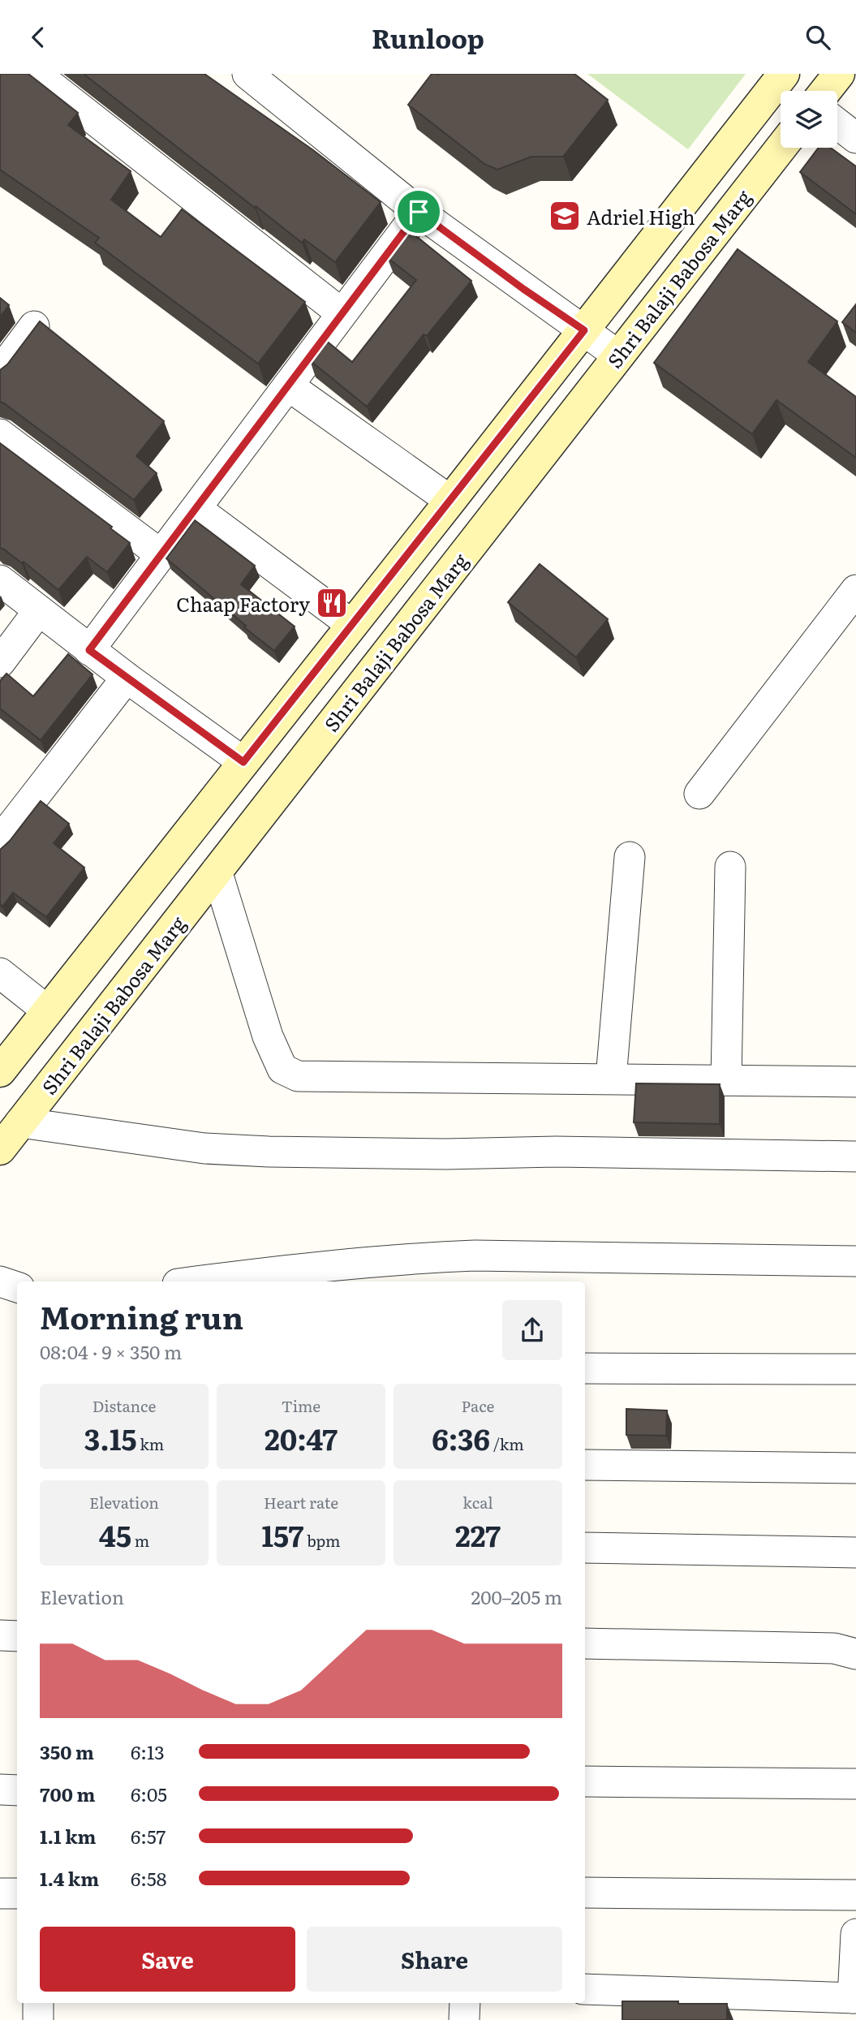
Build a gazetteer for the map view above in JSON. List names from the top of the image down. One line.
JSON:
{"streets":{"street":["Shri Balaji Babosa Marg"]},"places":{"school or university":["Adriel High"],"restaurant":["Chaap Factory"]},"page":{"header":"Runloop","heading":["Morning run","08:04 · 9 × 350 m"],"stats":[["Distance","3.15 km"],["Time","20:47"],["Pace","6:36 /km"],["Elevation","45 m"],["Heart rate","157 bpm"],["kcal","227"]],"chart":["Elevation","200–205 m"],"list":[{"name":"350 m","note":"6:13"},{"name":"700 m","note":"6:05"},{"name":"1.1 km","note":"6:57"},{"name":"1.4 km","note":"6:58"}],"buttons":["Save","Share"]}}
